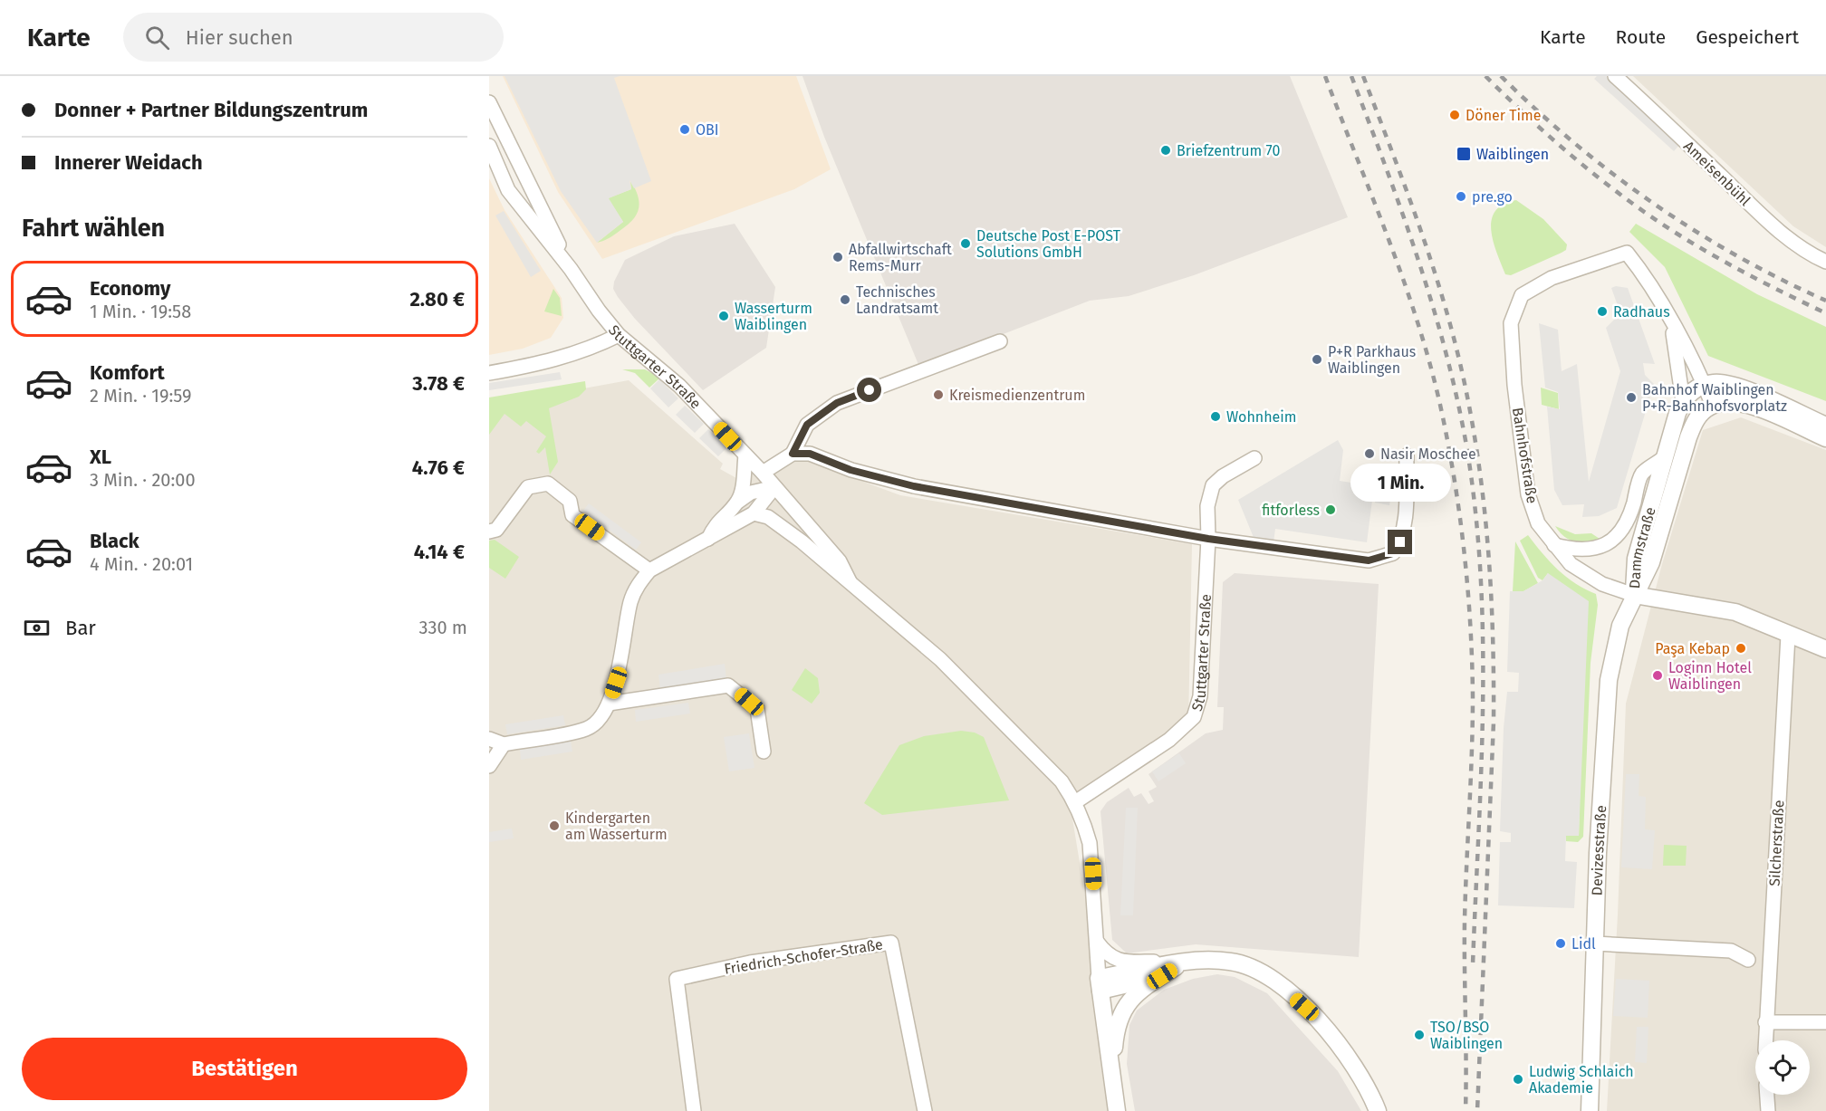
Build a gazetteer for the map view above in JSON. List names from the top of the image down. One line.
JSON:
{"streets":{"street":["Ameisenbühl","Stuttgarter Straße","Bahnhofstraße","Dammstraße","Silcherstraße","Devizesstraße","Friedrich-Schofer-Straße"]},"crossings":[["Bahnhofstraße","Dammstraße"],["Bahnhofstraße","Silcherstraße"],["Bahnhofstraße","Devizesstraße"],["Dammstraße","Devizesstraße"]],"places":{"other":["Döner Time","OBI","Briefzentrum 70","pre.go","Deutsche Post E-POST Solutions GmbH","Abfallwirtschaft Rems-Murr","Technisches Landratsamt","Radhaus","Wasserturm Waiblingen","P+R Parkhaus Waiblingen","Kreismedienzentrum","Bahnhof Waiblingen P+R-Bahnhofsvorplatz","Wohnheim","Nasir Moschee","fitforless","Paşa Kebap","Loginn Hotel Waiblingen","Kindergarten am Wasserturm","Lidl","TSO/BSO Waiblingen","Ludwig Schlaich Akademie"],"transit":["Waiblingen"]},"page":{"header":"Karte","search":"Hier suchen","nav":["Karte","Route","Gespeichert"],"banner":["Donner + Partner Bildungszentrum","Innerer Weidach"],"heading":"Fahrt wählen","list":[{"name":"Economy","note":"1 Min. · 19:58","value":"2.80 €"},{"name":"Komfort","note":"2 Min. · 19:59","value":"3.78 €"},{"name":"XL","note":"3 Min. · 20:00","value":"4.76 €"},{"name":"Black","note":"4 Min. · 20:01","value":"4.14 €"}],"bubble":"1 Min.","pay":["Bar","330 m"],"buttons":"Bestätigen"}}
